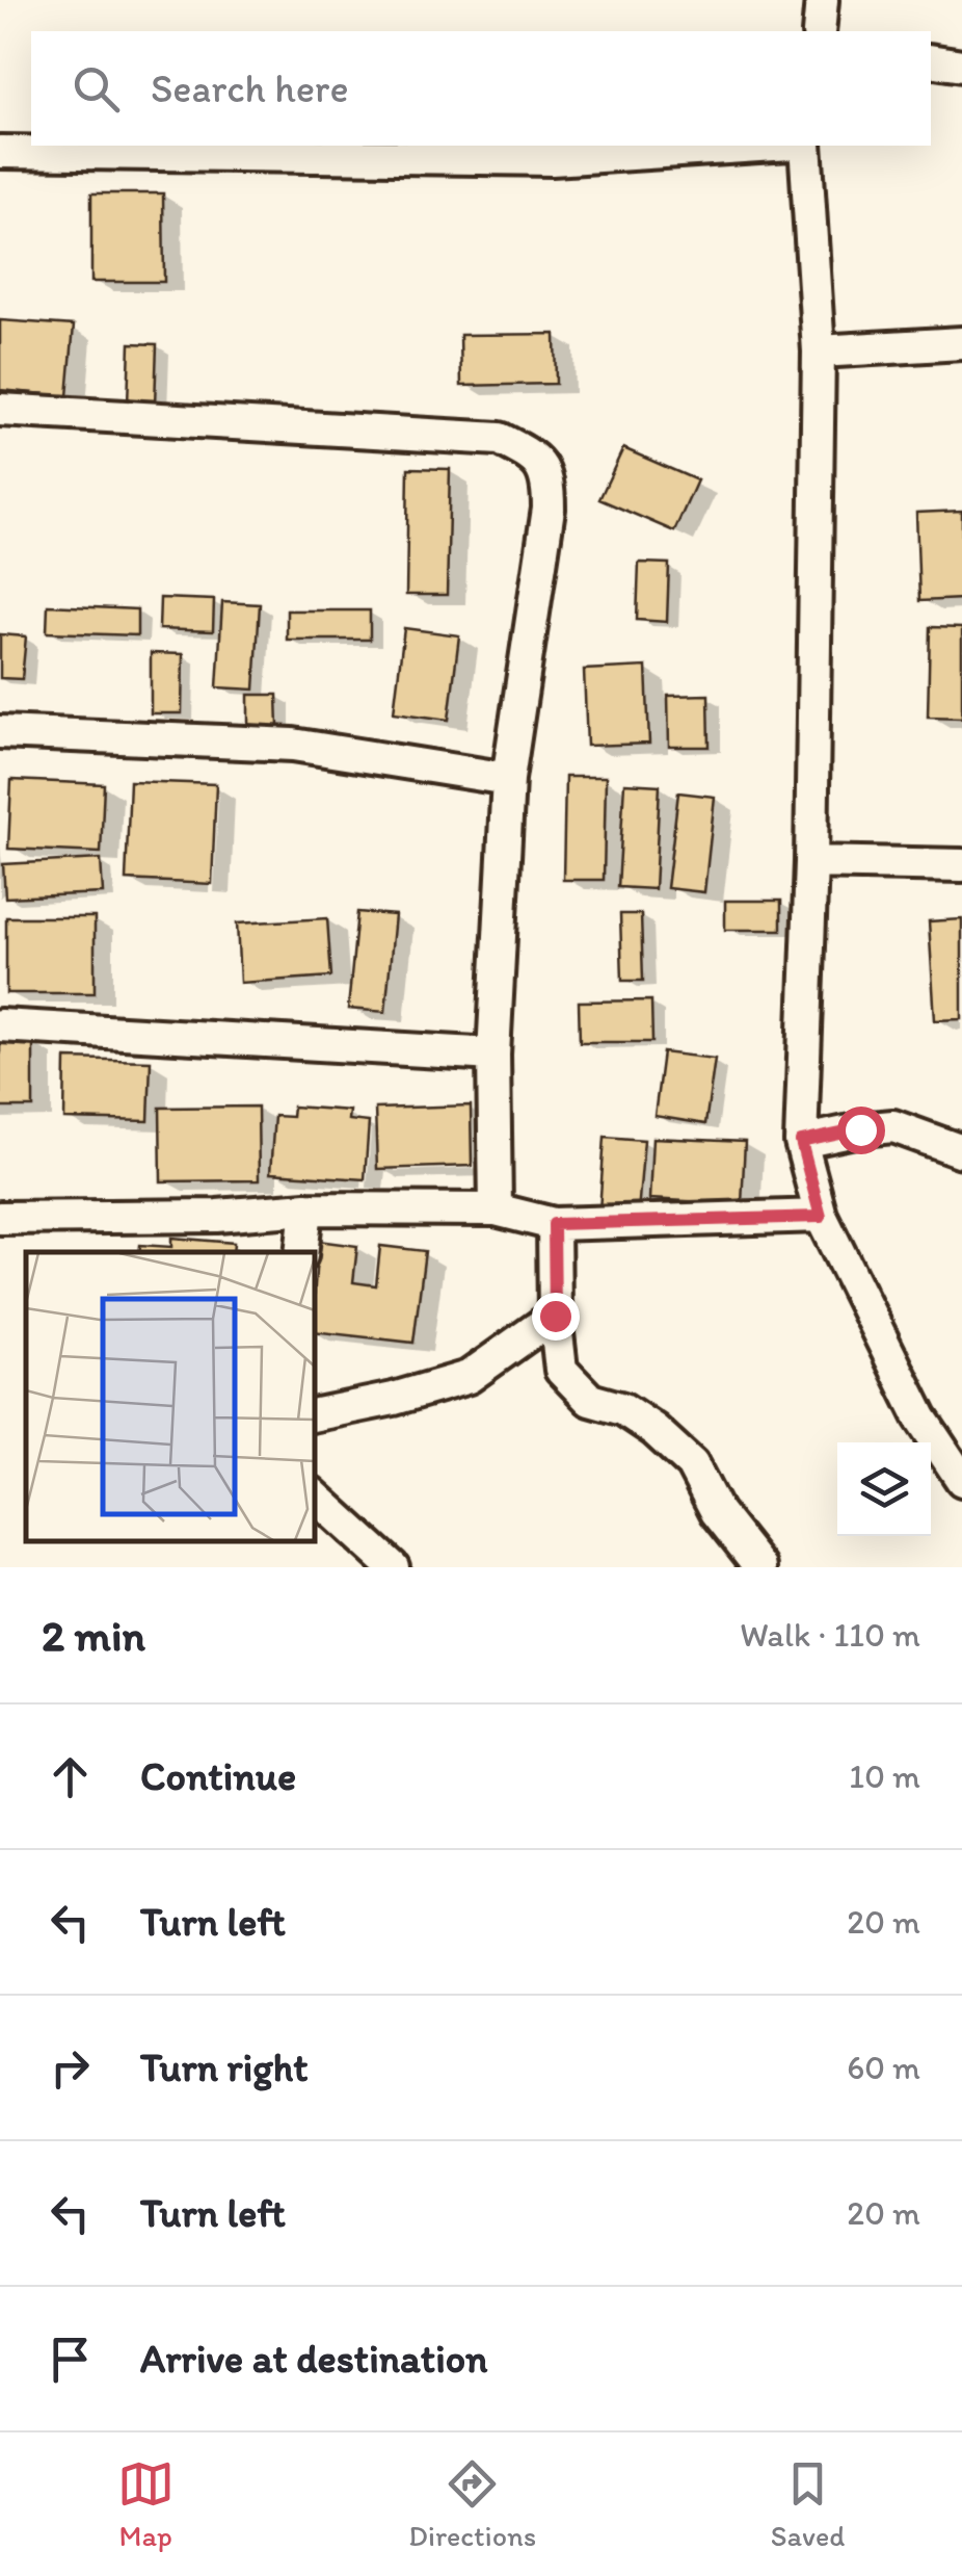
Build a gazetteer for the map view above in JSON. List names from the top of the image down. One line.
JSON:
{"page":{"search":"Search here","heading":["2 min","Walk · 110 m"],"list":[["Continue","10 m"],["Turn left","20 m"],["Turn right","60 m"],["Turn left","20 m"],"Arrive at destination"],"nav":["Map","Directions","Saved"]}}
